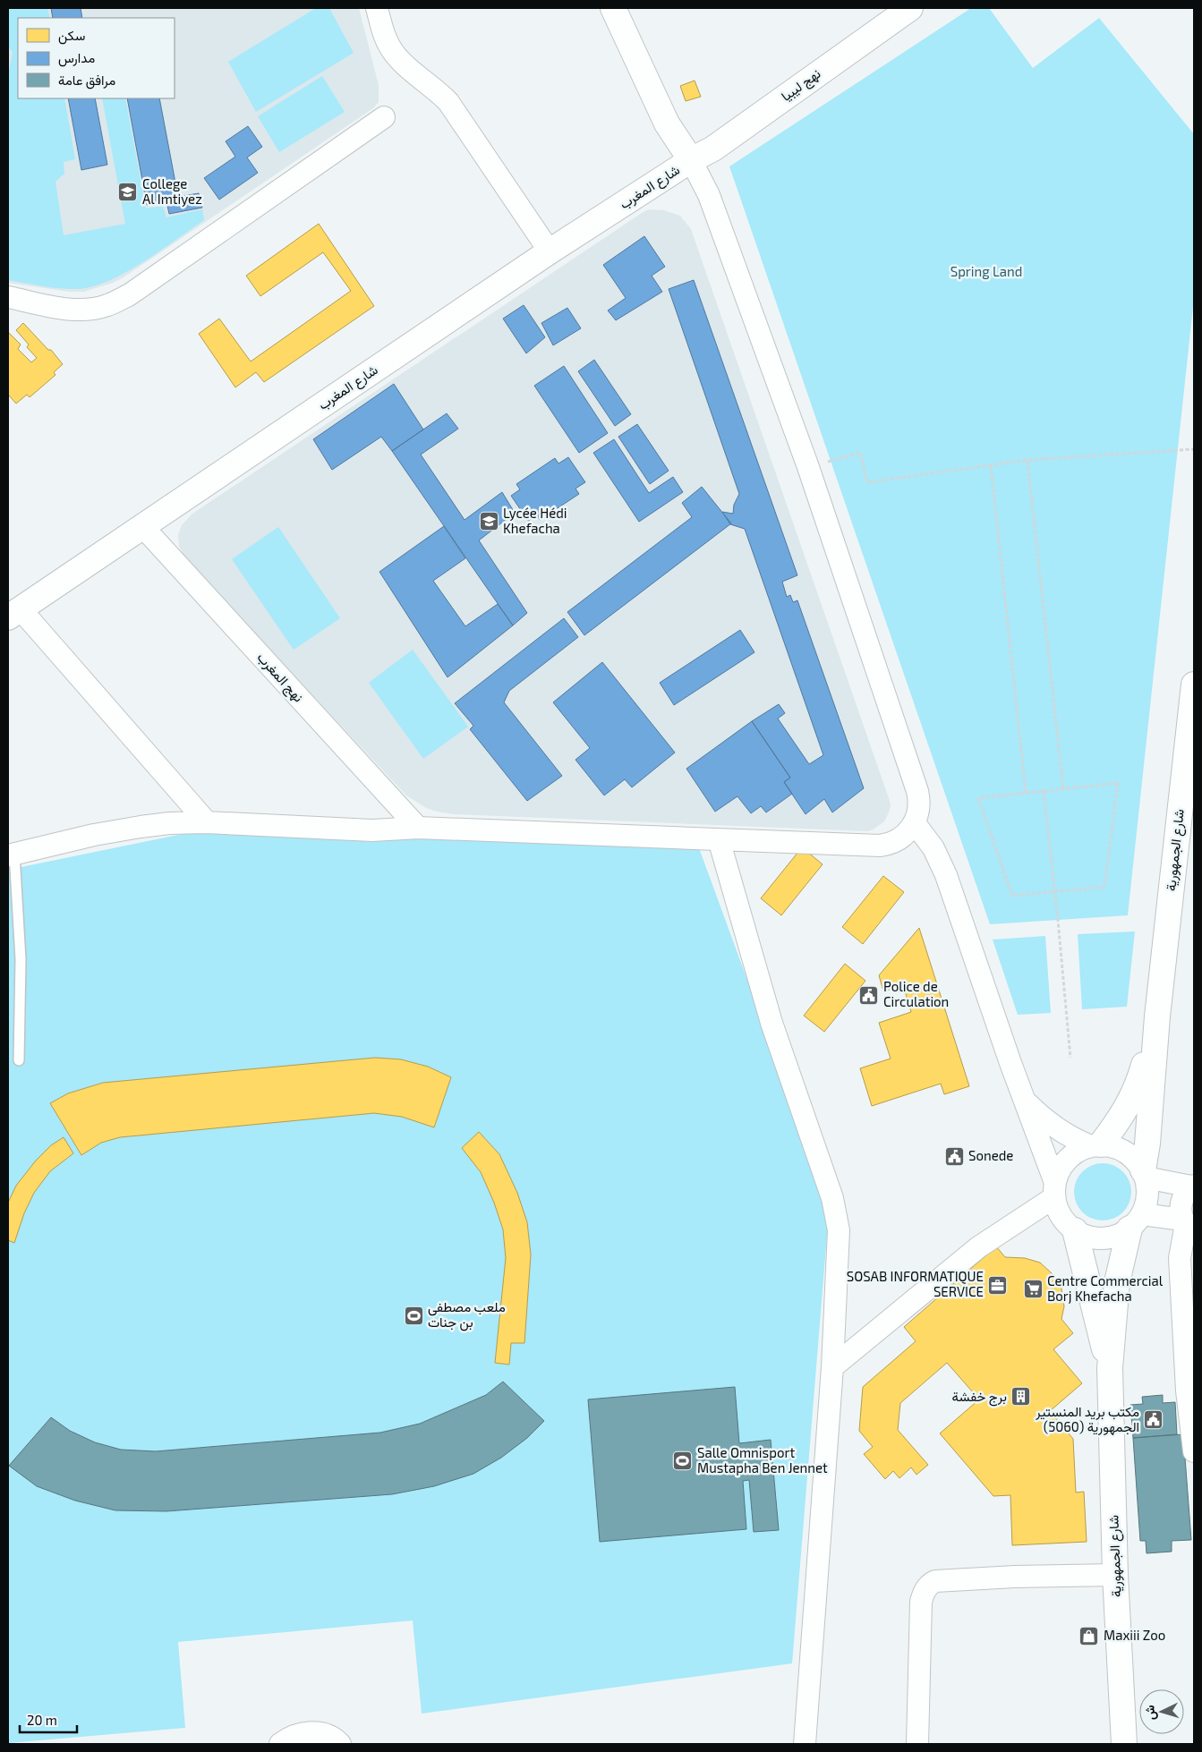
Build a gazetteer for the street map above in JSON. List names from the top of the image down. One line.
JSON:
{"streets":{"main road":["نهج ليبيا","شارع المغرب","شارع الجمهورية"],"street":["نهج المغرب"]},"crossings":[["نهج ليبيا","شارع المغرب"],["شارع المغرب","نهج المغرب"]],"parks":["Spring Land"],"places":{"school or university":["College Al Imtiyez","Lycée Hédi Khefacha"],"public building":["Police de Circulation","Sonede","مكتب بريد المنستير الجمهورية (5060)"],"office":["SOSAB INFORMATIQUE SERVICE"],"supermarket":["Centre Commercial Borj Khefacha"],"sports":["ملعب مصطفى بن جنات","Salle Omnisport Mustapha Ben Jennet"],"building":["برج خفشة"],"shop":["Maxiii Zoo"]},"legend":["سكن","مدارس","مرافق عامة"],"scale_bar":"20 m","north":"left"}
